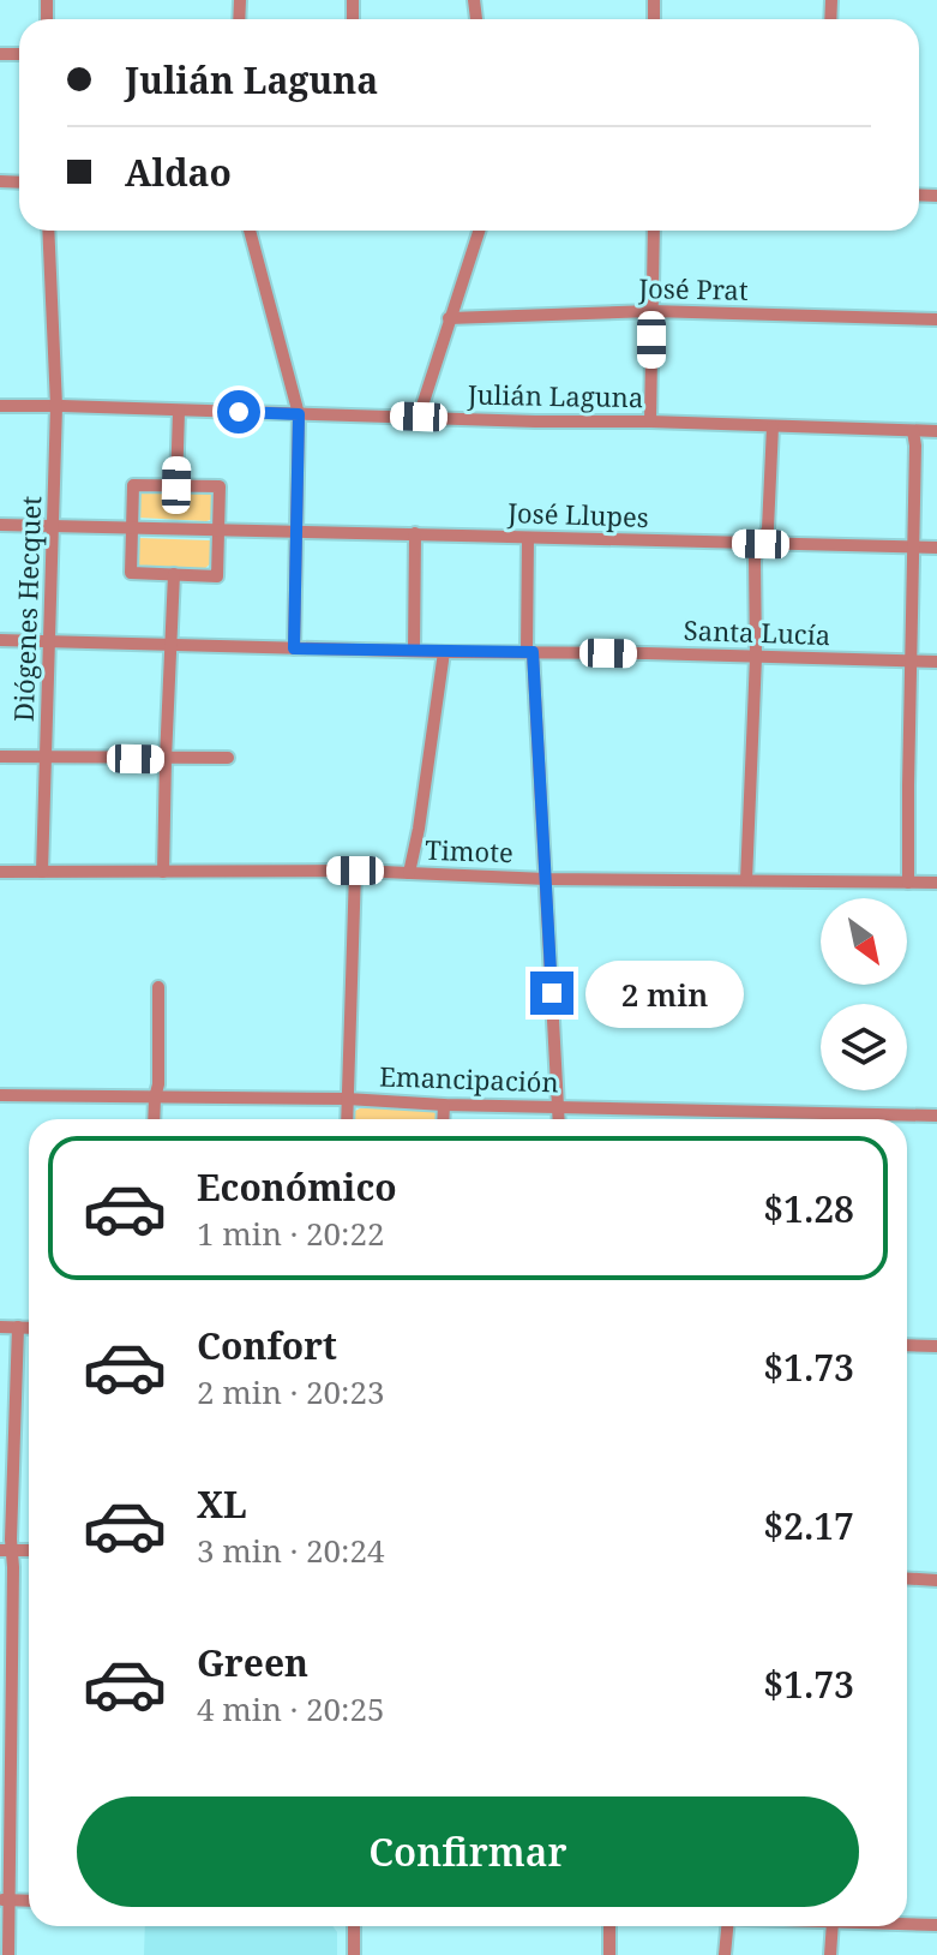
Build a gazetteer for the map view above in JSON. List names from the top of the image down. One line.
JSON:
{"streets":{"street":["José Prat","Julián Laguna","José Llupes","Diógenes Hecquet","Santa Lucía","Timote","Emancipación"]},"crossings":[["Julián Laguna","Diógenes Hecquet"],["José Llupes","Diógenes Hecquet"],["Diógenes Hecquet","Santa Lucía"],["Diógenes Hecquet","Timote"]],"north":"bottom right","page":{"banner":["Julián Laguna","Aldao"],"bubble":"2 min","list":[{"name":"Económico","note":"1 min · 20:22","value":"$1.28"},{"name":"Confort","note":"2 min · 20:23","value":"$1.73"},{"name":"XL","note":"3 min · 20:24","value":"$2.17"},{"name":"Green","note":"4 min · 20:25","value":"$1.73"}],"buttons":"Confirmar"}}
